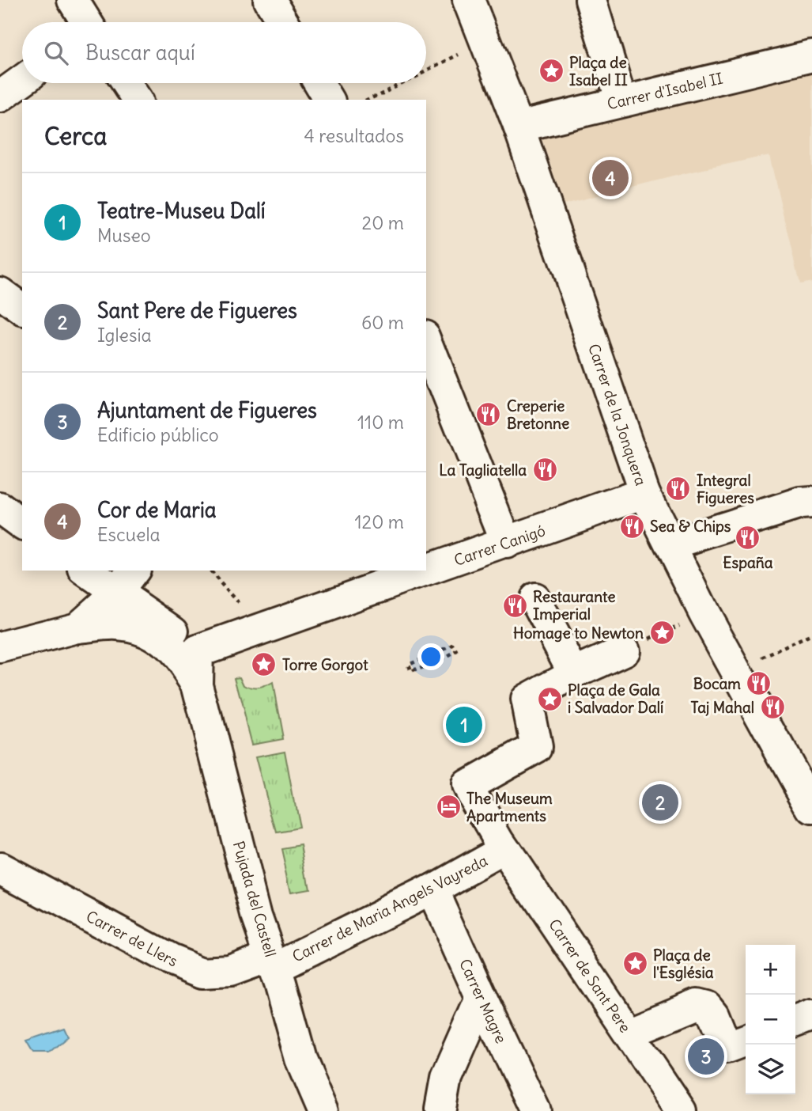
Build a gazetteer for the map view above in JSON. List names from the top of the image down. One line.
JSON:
{"streets":{"street":["Carrer d'Isabel II","Carrer de la Jonquera","Carrer Canigó","Pujada del Castell","Carrer de Maria Angels Vayreda","Carrer de Llers","Carrer de Sant Pere","Carrer Magre"]},"crossings":[["Carrer d'Isabel II","Carrer de la Jonquera"],["Carrer de la Jonquera","Carrer Canigó"],["Carrer Canigó","Pujada del Castell"],["Pujada del Castell","Carrer de Maria Angels Vayreda"],["Pujada del Castell","Carrer de Llers"],["Carrer de Maria Angels Vayreda","Carrer de Llers"],["Carrer de Maria Angels Vayreda","Carrer de Sant Pere"],["Carrer de Maria Angels Vayreda","Carrer Magre"]],"places":{"place":["Plaça de Isabel II","Homage to Newton","Torre Gorgot","Plaça de Gala i Salvador Dalí","Plaça de l'Església"],"restaurant":["Creperie Bretonne","La Tagliatella","Integral Figueres","Sea & Chips","España","Restaurante Imperial","Bocam","Taj Mahal"],"hotel":["The Museum Apartments"]},"page":{"search":"Buscar aquí","heading":["Cerca","4 resultados"],"pins":["4","1","2","3"],"list":[{"mark":"1","name":"Teatre-Museu Dalí","note":"Museo","value":"20 m"},{"mark":"2","name":"Sant Pere de Figueres","note":"Iglesia","value":"60 m"},{"mark":"3","name":"Ajuntament de Figueres","note":"Edificio público","value":"110 m"},{"mark":"4","name":"Cor de Maria","note":"Escuela","value":"120 m"}],"map_buttons":["+","−"]}}
